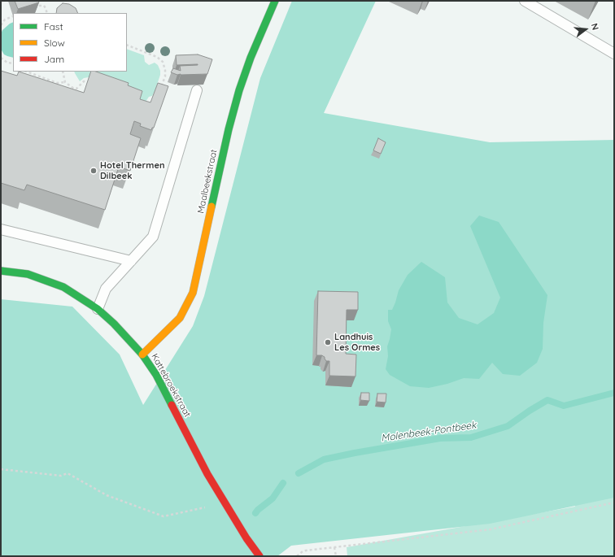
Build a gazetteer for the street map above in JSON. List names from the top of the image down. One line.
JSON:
{"streets":{"street":["Maalbeekstraat","Kattebroekstraat"]},"crossings":[["Maalbeekstraat","Kattebroekstraat"]],"water":["Molenbeek-Pontbeek"],"places":["Hotel Thermen Dilbeek","Landhuis Les Ormes"],"legend":["Fast","Slow","Jam"],"north":"right"}
